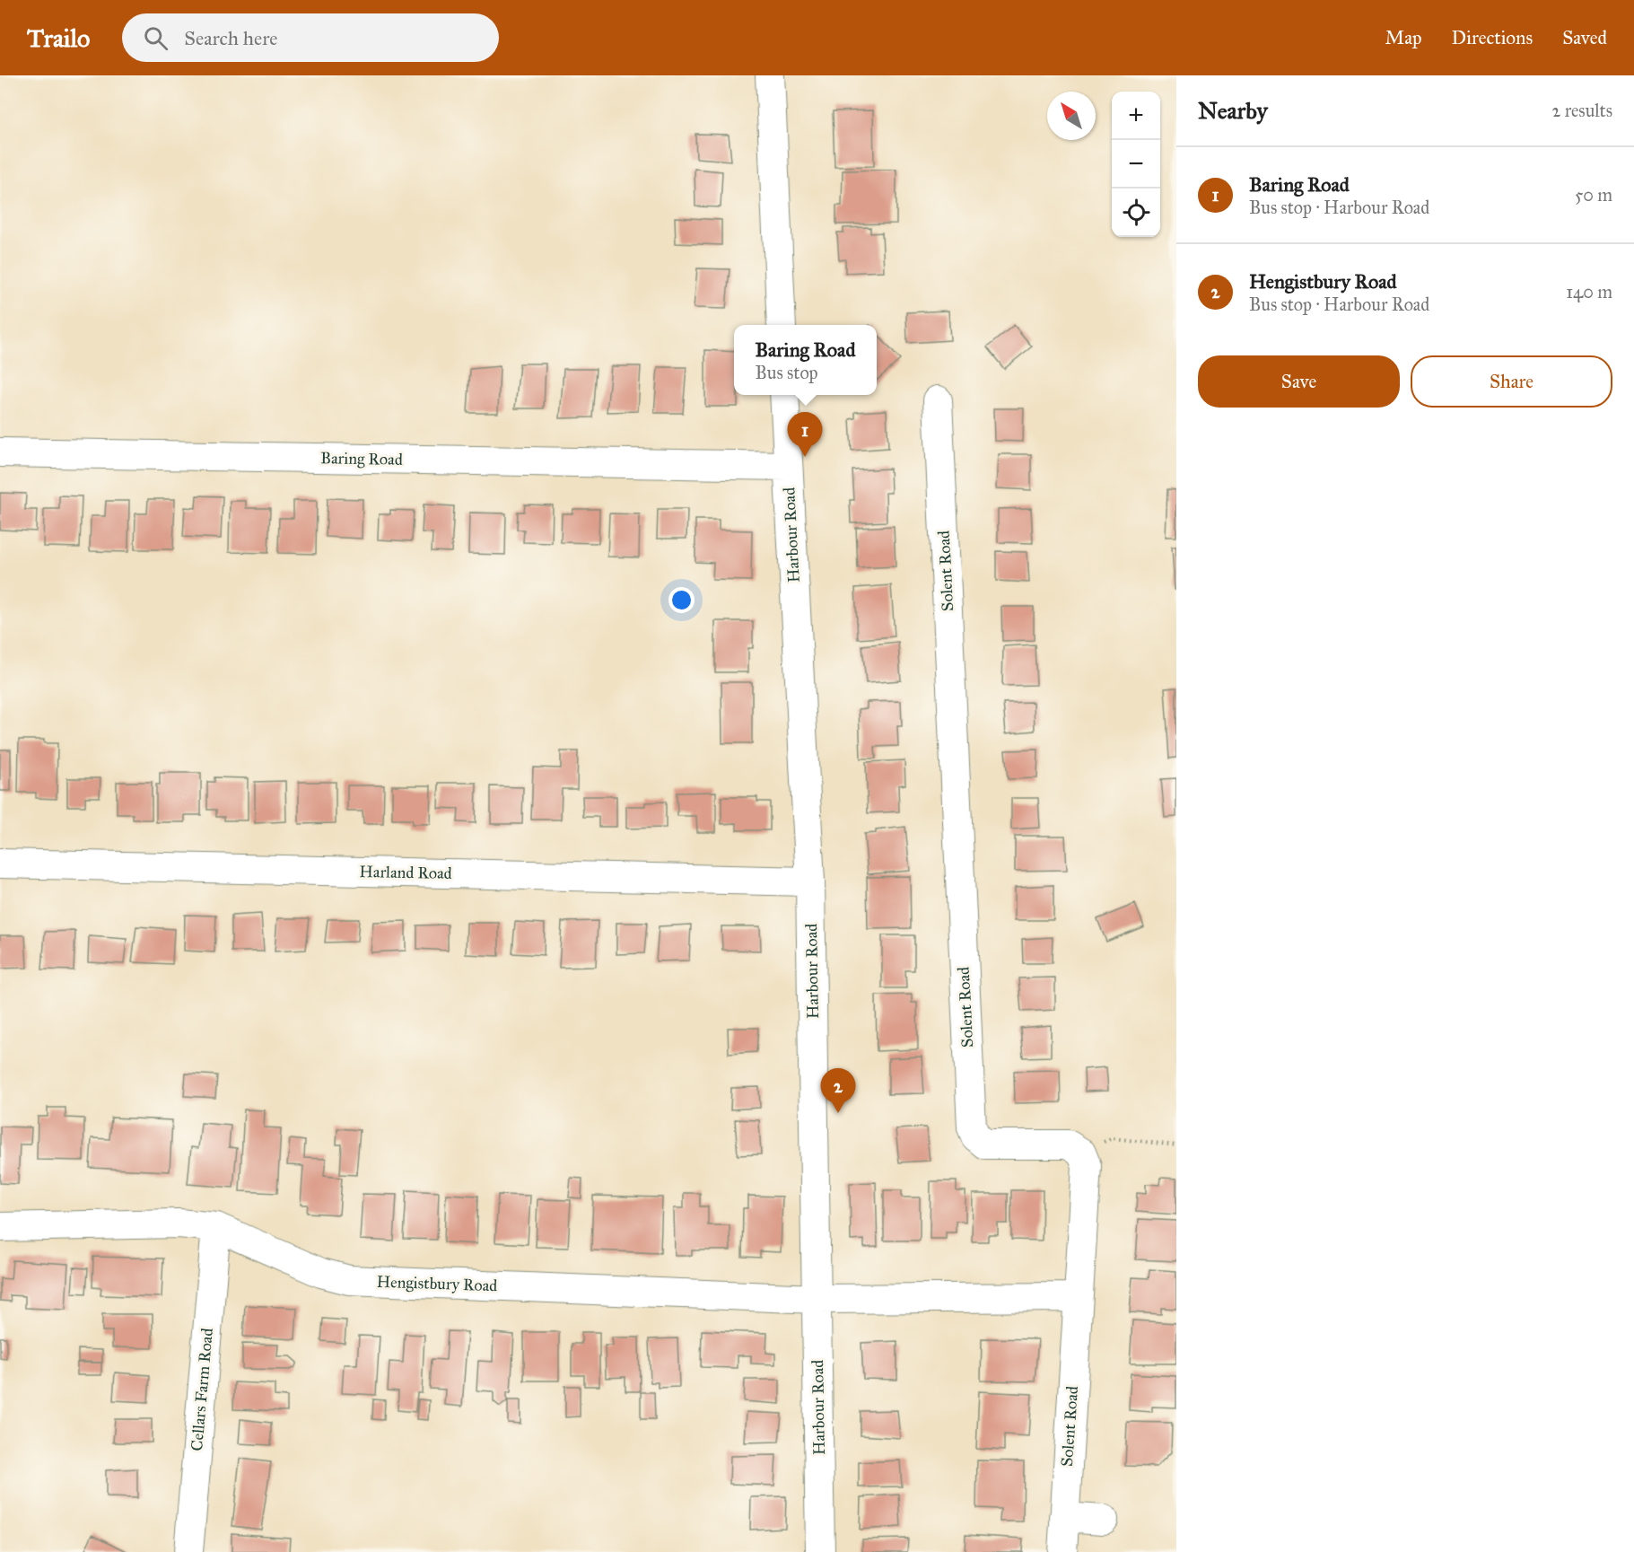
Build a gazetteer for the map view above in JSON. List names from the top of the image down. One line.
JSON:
{"streets":{"street":["Baring Road","Harbour Road","Solent Road","Harland Road","Hengistbury Road","Cellars Farm Road"]},"crossings":[["Baring Road","Harbour Road"],["Harbour Road","Harland Road"],["Harbour Road","Hengistbury Road"],["Solent Road","Hengistbury Road"],["Hengistbury Road","Cellars Farm Road"]],"north":"top left","page":{"header":"Trailo","search":"Search here","nav":["Map","Directions","Saved"],"heading":["Nearby","2 results"],"map_buttons":["+","−"],"list":[{"mark":"1","name":"Baring Road","note":"Bus stop · Harbour Road","value":"50 m"},{"mark":"2","name":"Hengistbury Road","note":"Bus stop · Harbour Road","value":"140 m"}],"popup":["Baring Road","Bus stop"],"buttons":["Save","Share"],"pins":["1","2"]}}
